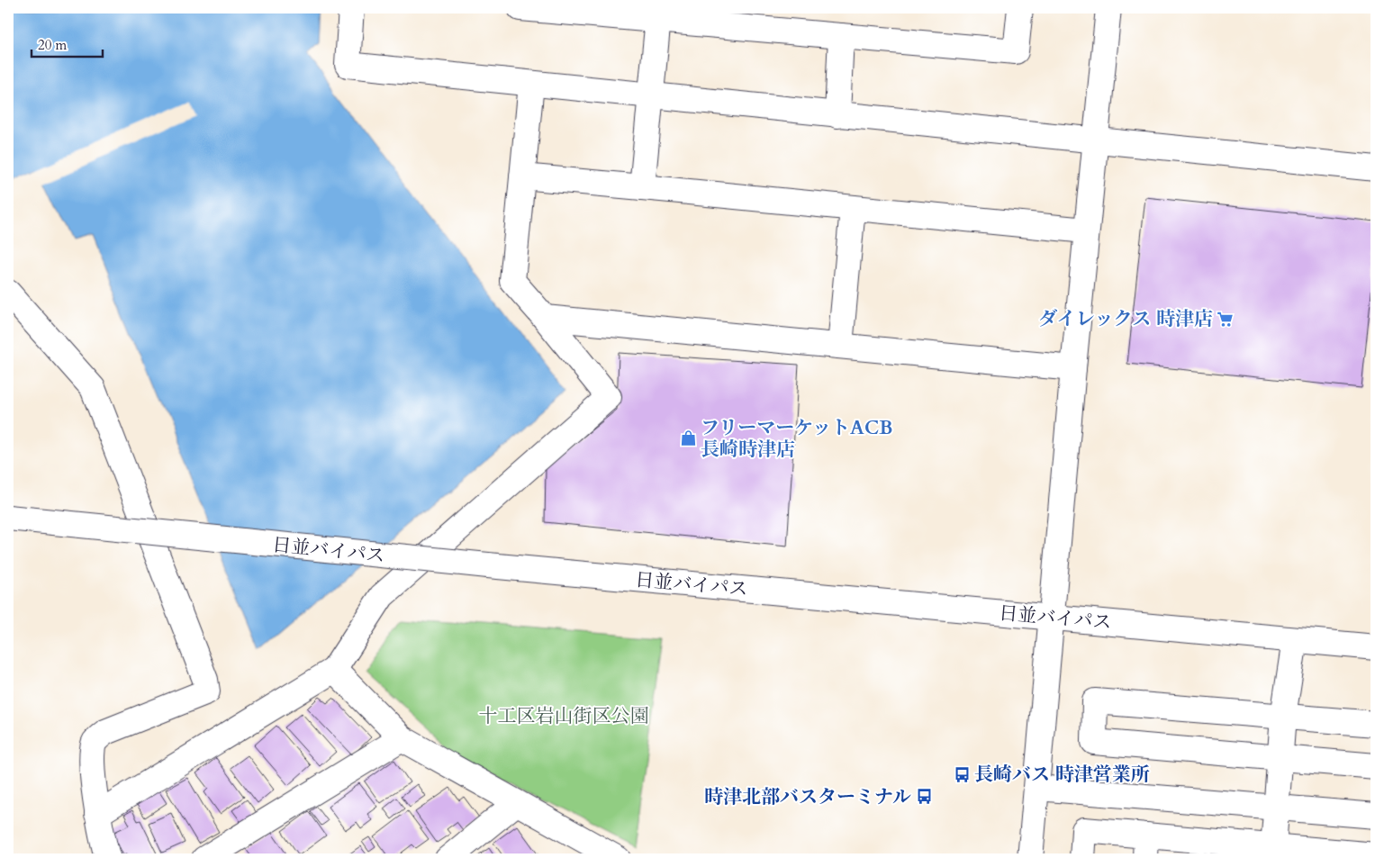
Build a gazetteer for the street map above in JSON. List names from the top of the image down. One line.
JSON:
{"streets":{"main road":["日並バイパス"]},"parks":["十工区岩山街区公園"],"places":{"supermarket":["ダイレックス 時津店"],"shop":["フリーマーケットACB 長崎時津店"],"bus stop":["長崎バス 時津営業所","時津北部バスターミナル"]},"scale_bar":"20 m"}
